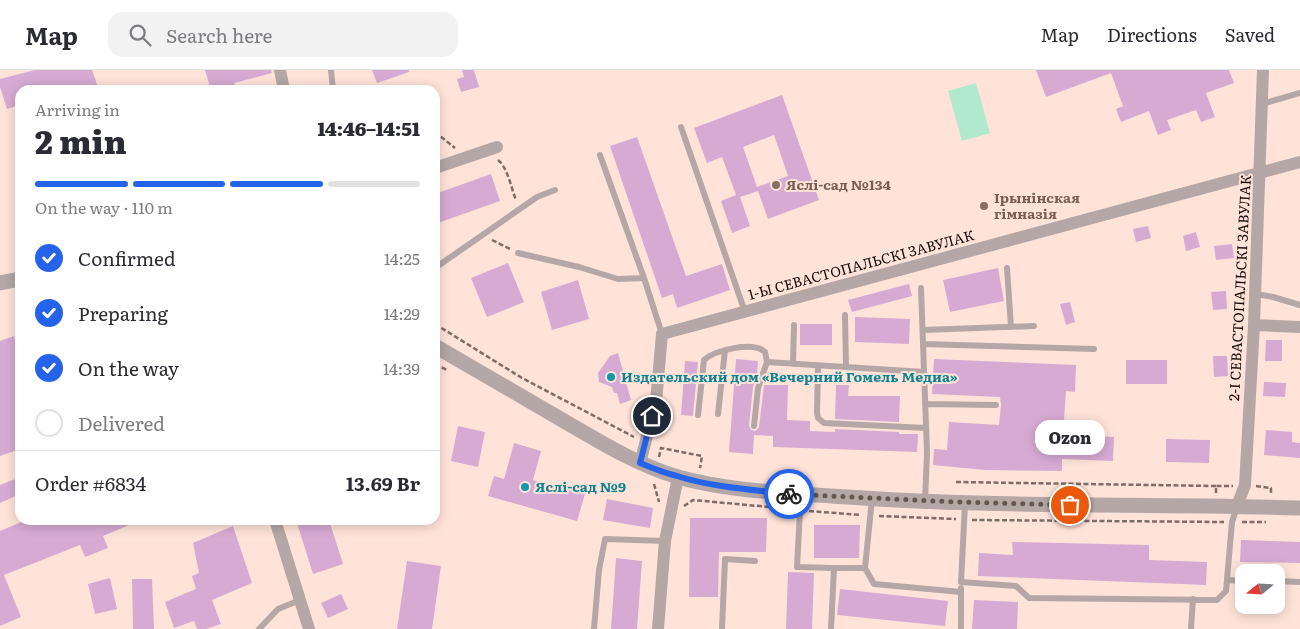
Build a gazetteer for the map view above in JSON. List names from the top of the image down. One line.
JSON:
{"streets":{"street":["1-Ы СЕВАСТОПАЛЬСКІ ЗАВУЛАК","2-І СЕВАСТОПАЛЬСКІ ЗАВУЛАК"]},"crossings":[["1-Ы СЕВАСТОПАЛЬСКІ ЗАВУЛАК","2-І СЕВАСТОПАЛЬСКІ ЗАВУЛАК"]],"places":["Яслі-сад №134","Ірынінская гімназія","Издательский дом «Вечерний Гомель Медиа»","Яслі-сад №9","Ozon"],"north":"left","page":{"header":"Map","search":"Search here","nav":["Map","Directions","Saved"],"heading":["2 min","Arriving in","14:46–14:51"],"panel":["Order #6834","13.69 Br"],"bar":"On the way · 110 m","list":[["Confirmed","14:25"],["Preparing","14:29"],["On the way","14:39"],"Delivered"],"bubble":"Ozon"}}
